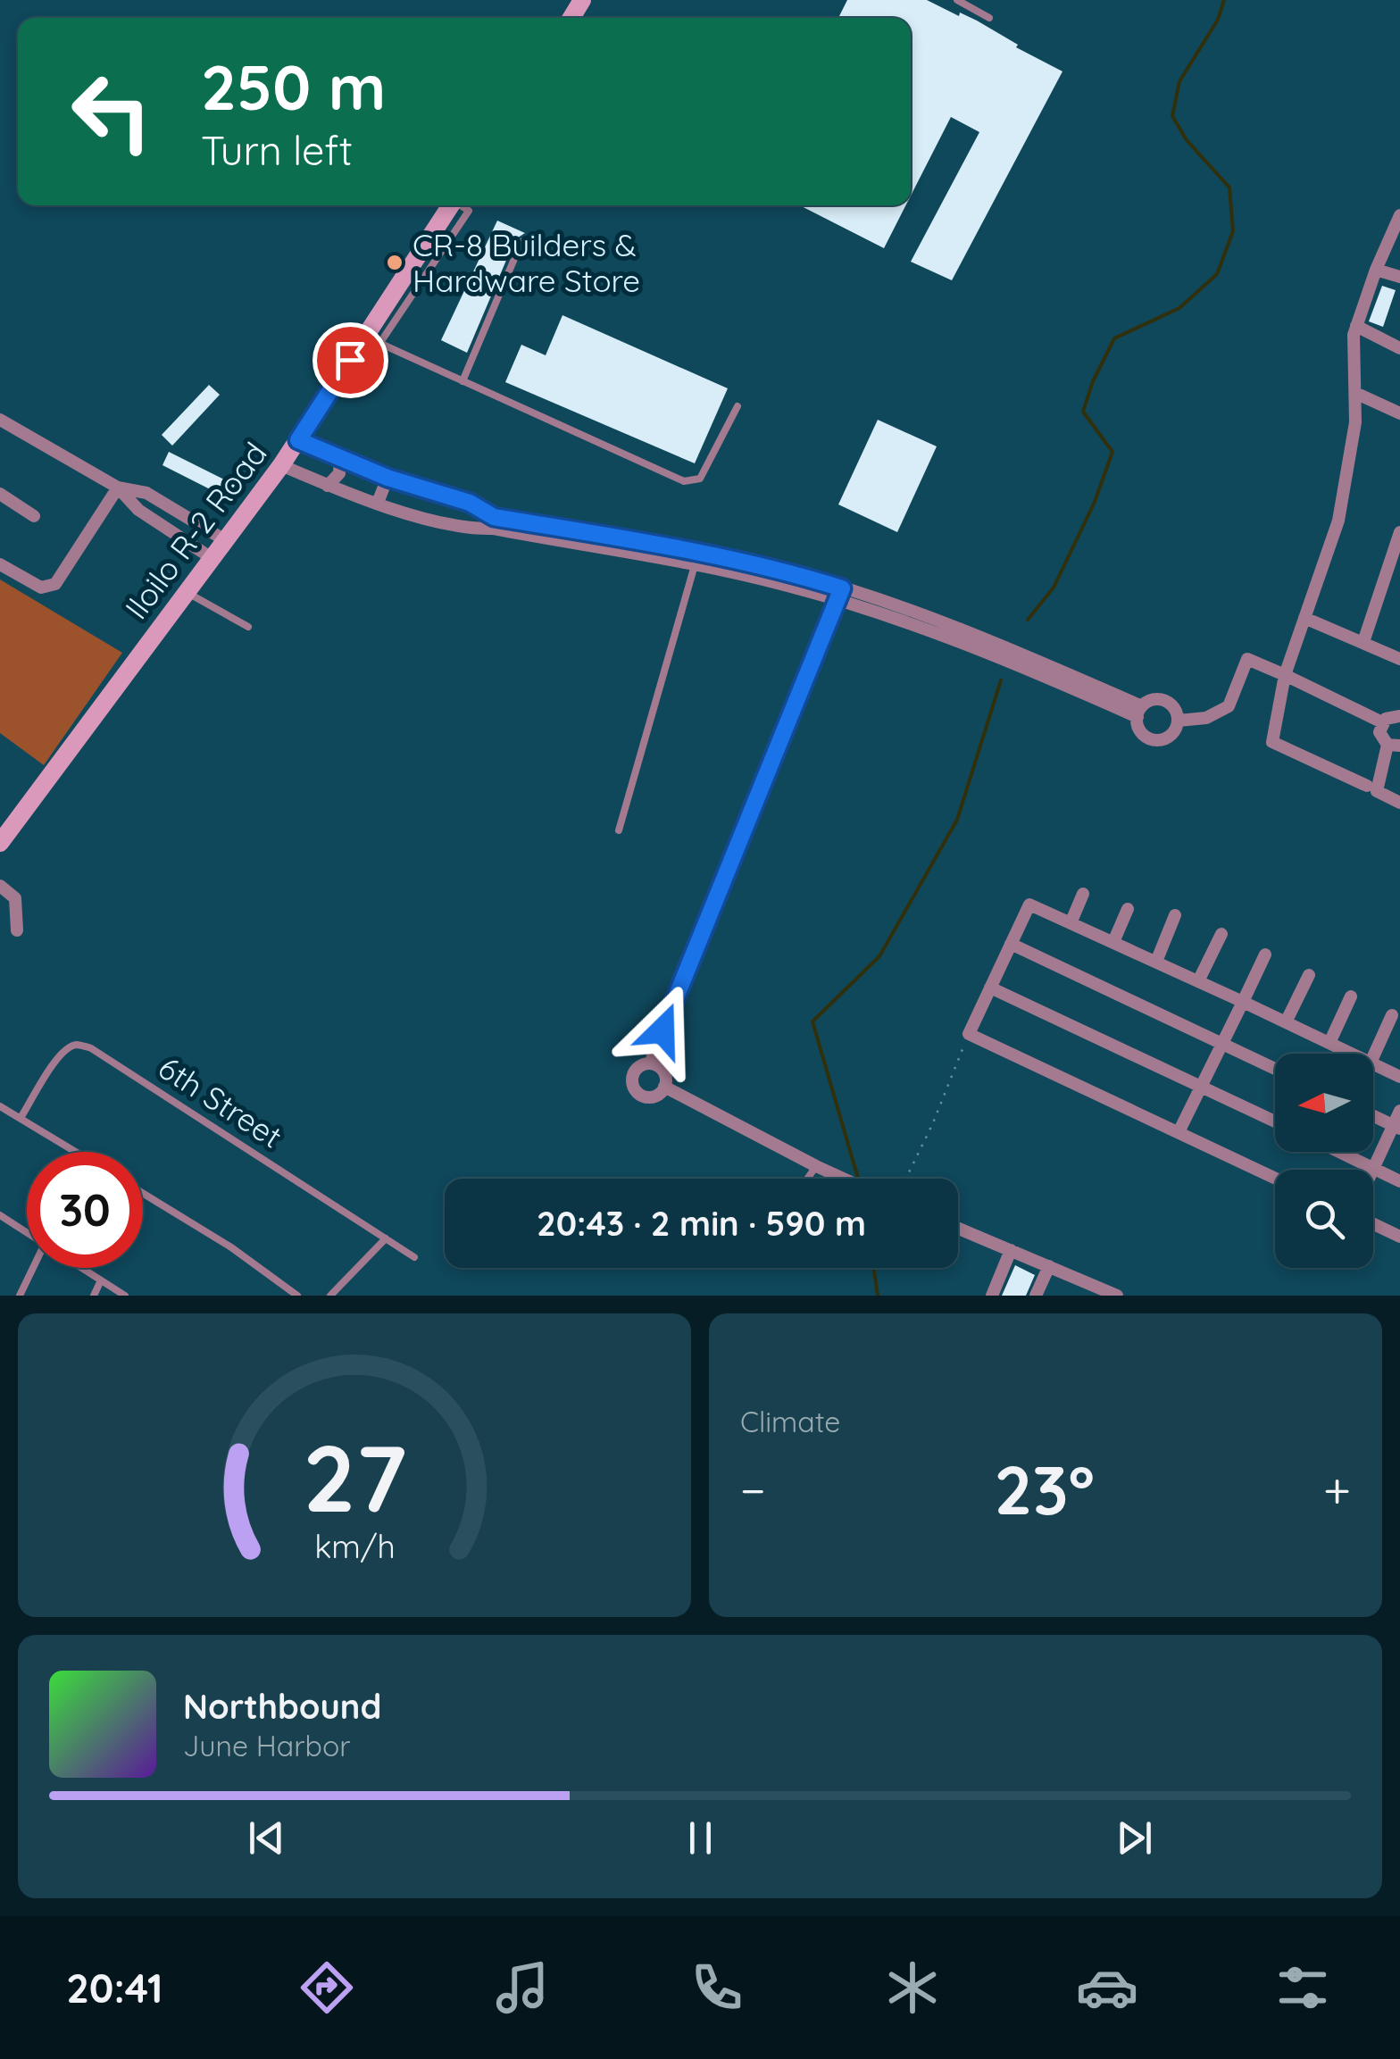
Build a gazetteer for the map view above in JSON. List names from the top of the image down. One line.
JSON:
{"streets":{"main road":["Iloilo R-2 Road"],"lane":["6th Street"]},"places":["CR-8 Builders & Hardware Store"],"north":"left","page":{"turn":["250 m","Turn left"],"limit":"30","trip":"20:43 · 2 min · 590 m","tile":"Climate","heat":["−","23°","+"],"song":["Northbound","June Harbor"],"tabs":"20:41","gauge":["27","km/h"]}}
